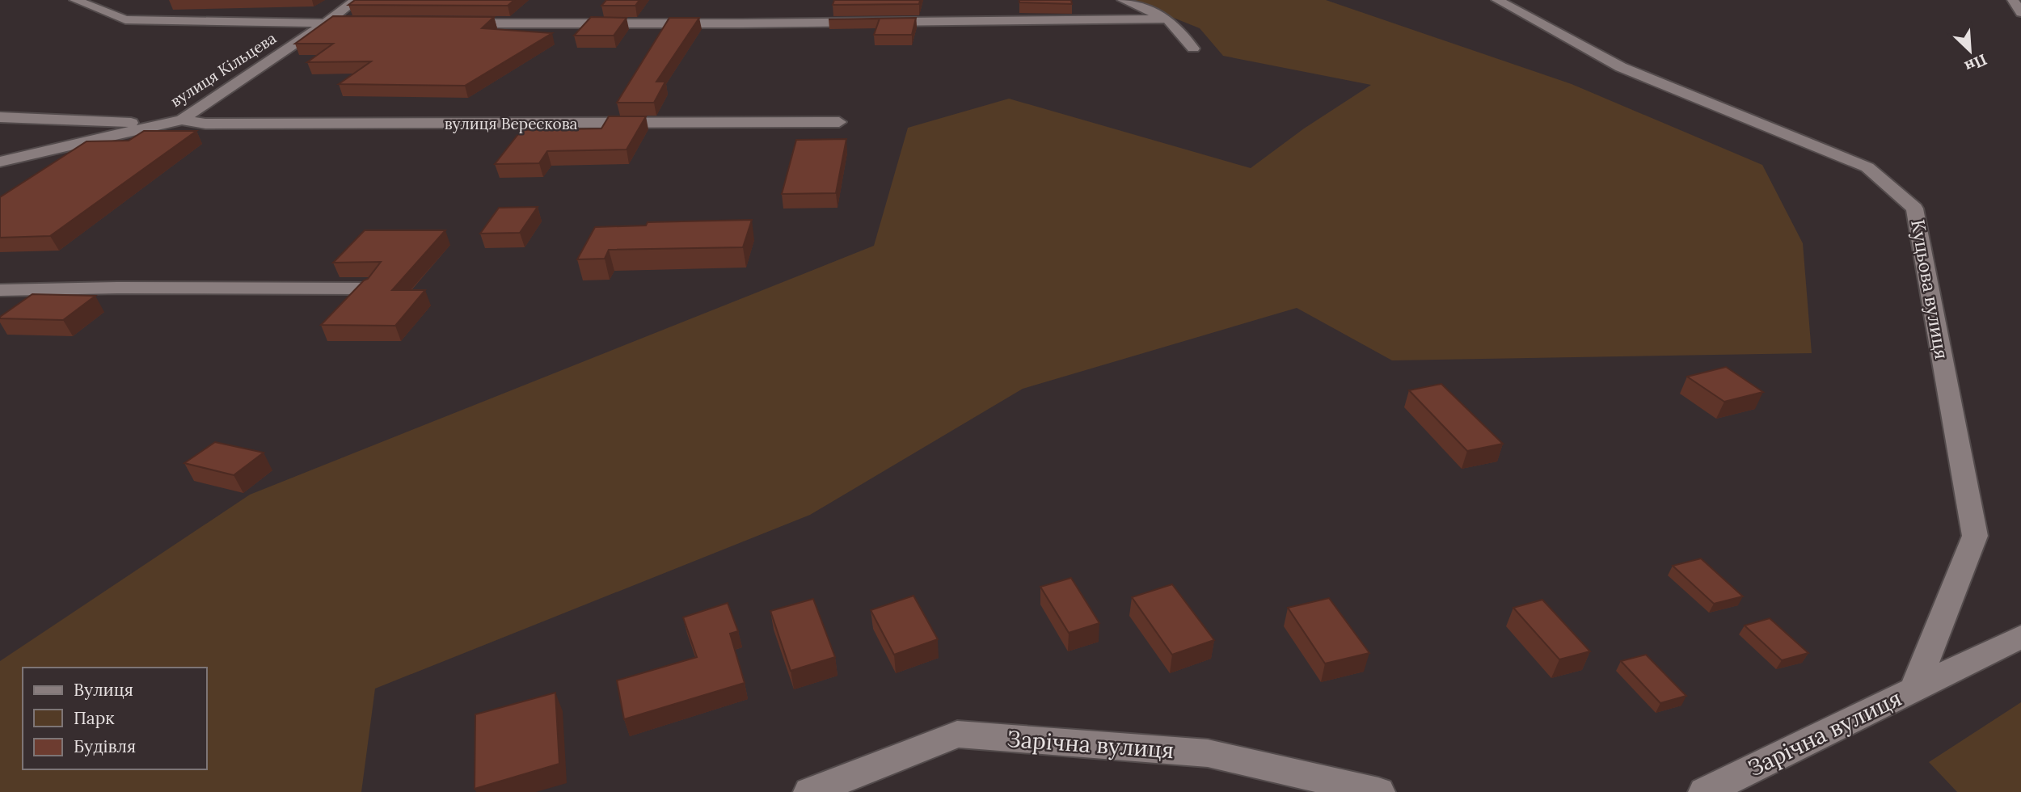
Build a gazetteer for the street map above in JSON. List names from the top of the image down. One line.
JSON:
{"streets":{"street":["вулиця Кільцева","вулиця Верескова","Куцьова вулиця","Зарічна вулиця"]},"crossings":[["вулиця Кільцева","вулиця Верескова"],["Куцьова вулиця","Зарічна вулиця"]],"legend":["Вулиця","Парк","Будівля"],"north":"bottom right"}
